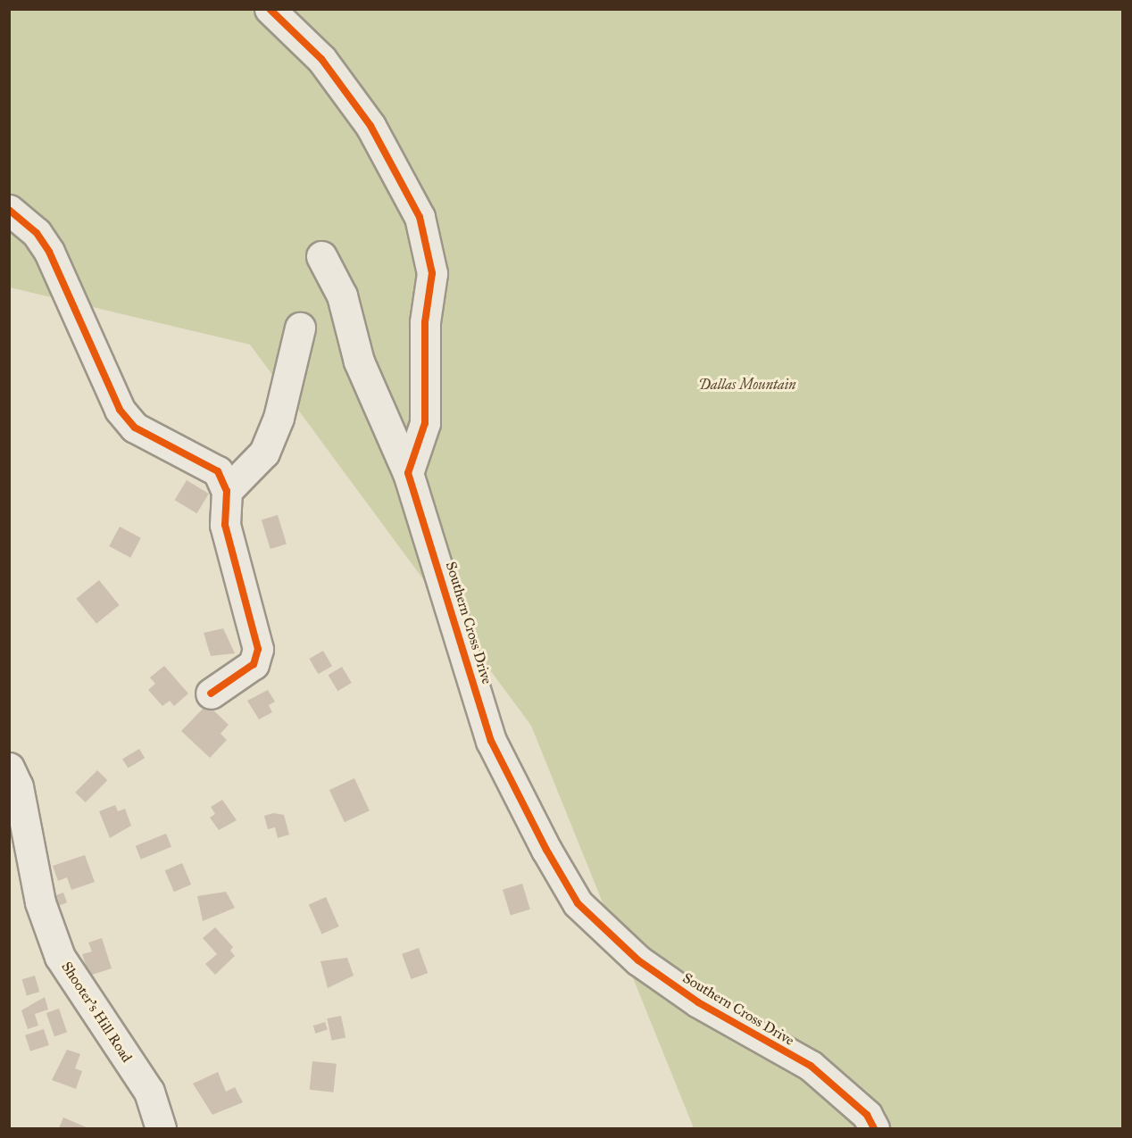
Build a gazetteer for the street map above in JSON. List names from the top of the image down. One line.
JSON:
{"streets":{"street":["Southern Cross Drive","Shooter's Hill Road"]},"parks":["Dallas Mountain"]}
